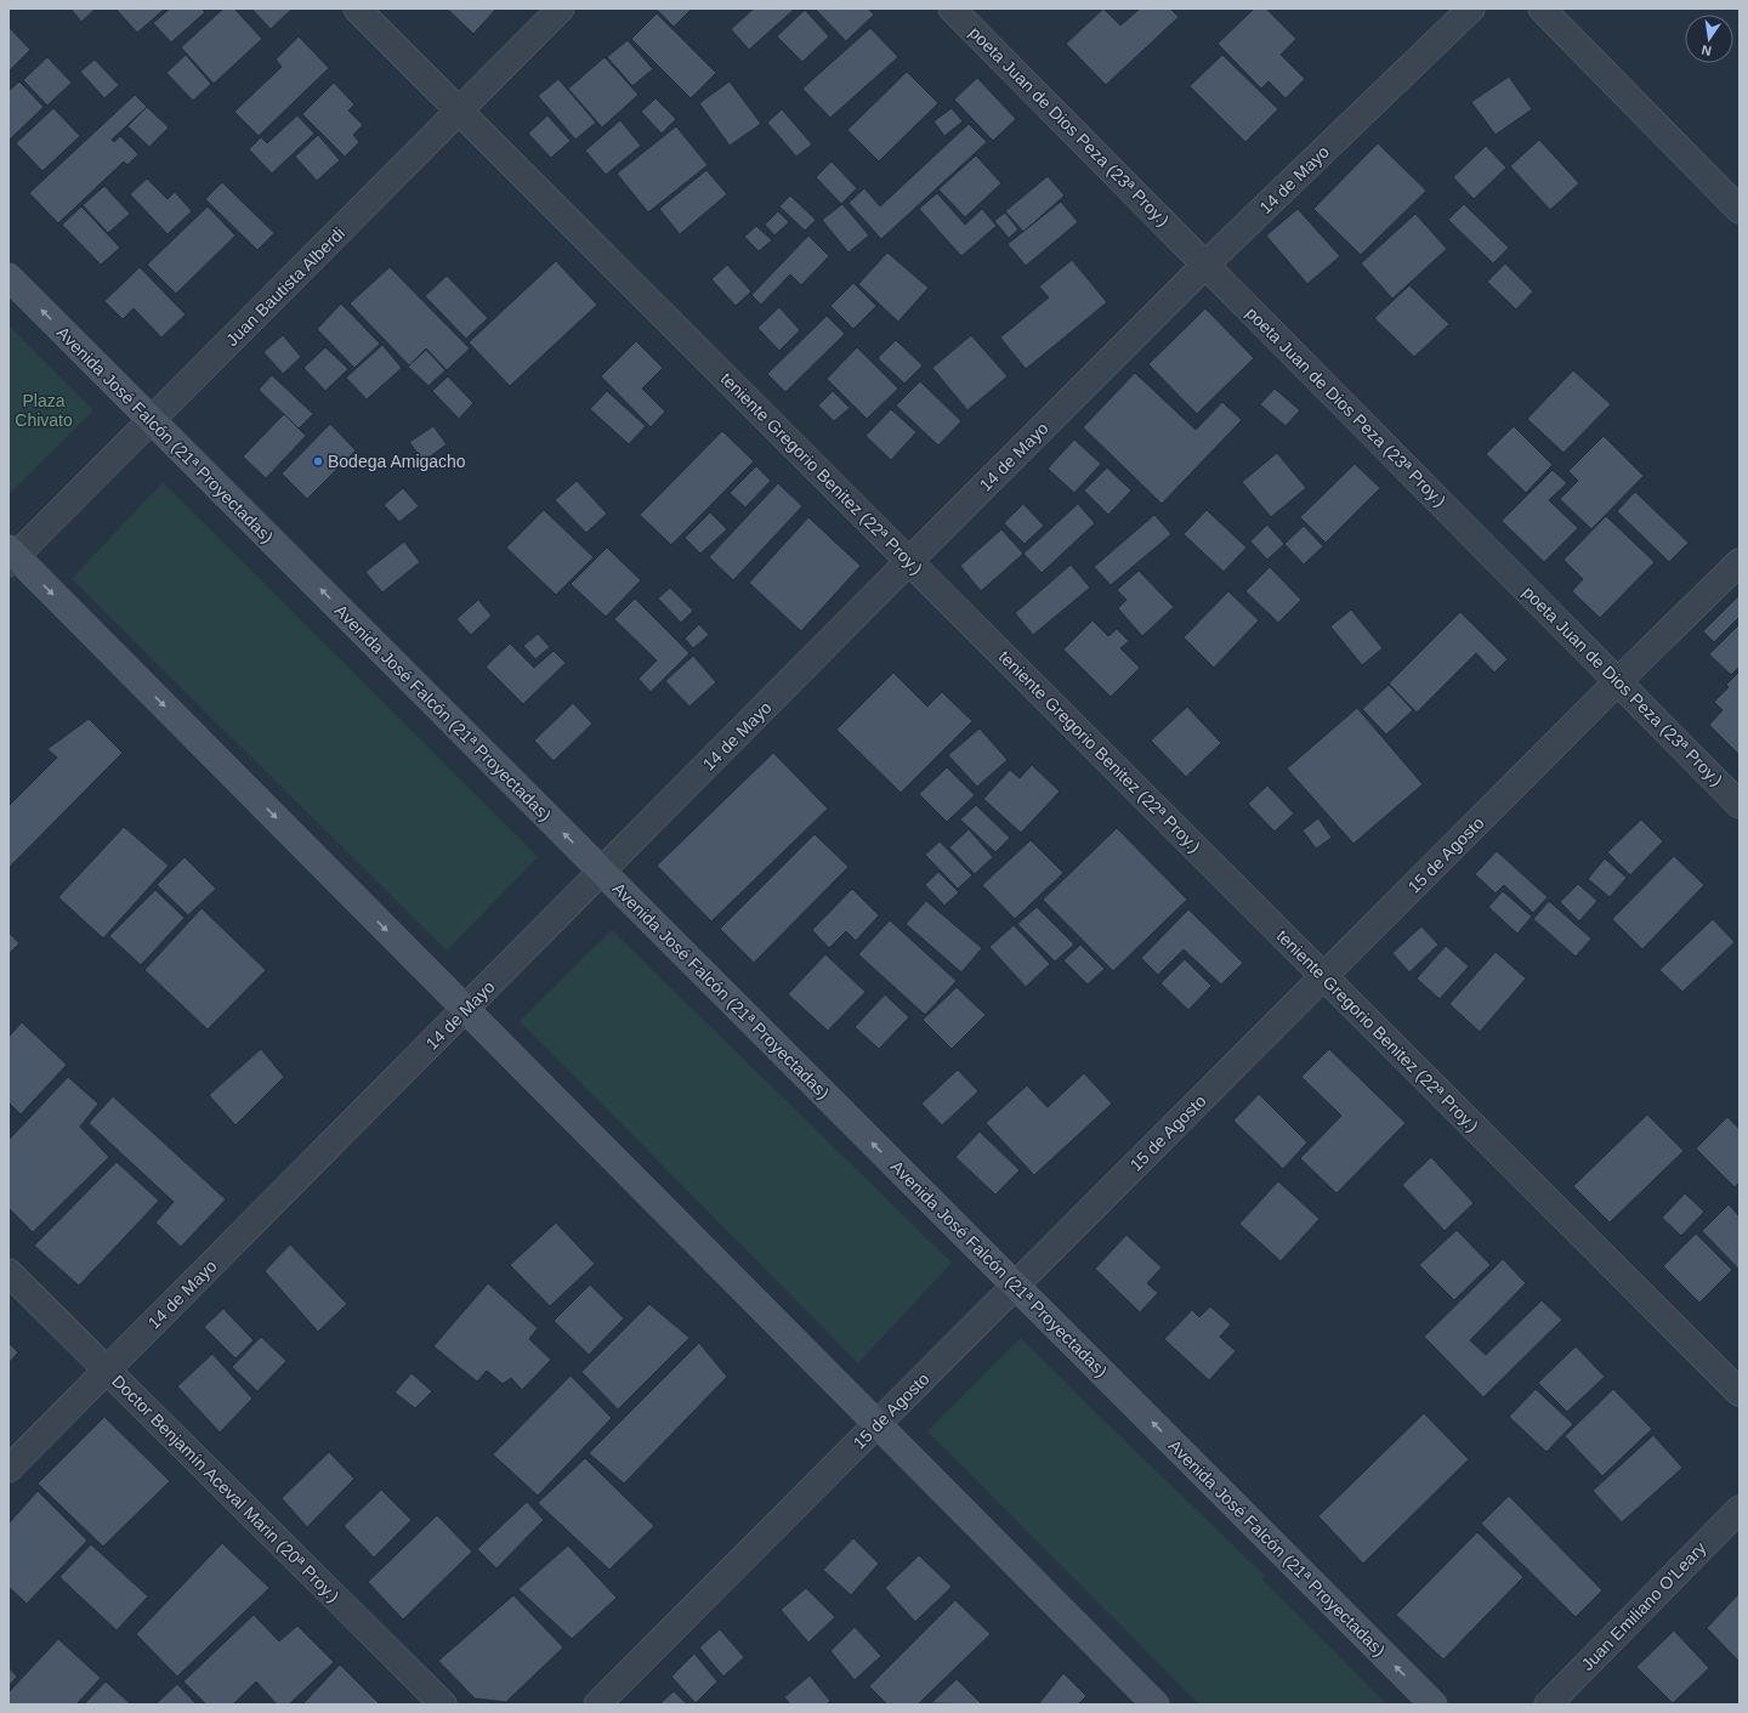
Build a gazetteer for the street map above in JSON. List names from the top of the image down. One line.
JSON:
{"streets":{"main road":["Avenida José Falcón (21ª Proyectadas)"],"street":["poeta Juan de Dios Peza (23ª Proy.)","14 de Mayo","Juan Bautista Alberdi","teniente Gregorio Benitez (22ª Proy.)","15 de Agosto","Doctor Benjamín Aceval Marin (20ª Proy.)","Juan Emiliano O'Leary"]},"crossings":[["poeta Juan de Dios Peza (23ª Proy.)","14 de Mayo"],["poeta Juan de Dios Peza (23ª Proy.)","15 de Agosto"],["14 de Mayo","Avenida José Falcón (21ª Proyectadas)"],["14 de Mayo","teniente Gregorio Benitez (22ª Proy.)"],["14 de Mayo","Doctor Benjamín Aceval Marin (20ª Proy.)"],["Juan Bautista Alberdi","Avenida José Falcón (21ª Proyectadas)"],["Juan Bautista Alberdi","teniente Gregorio Benitez (22ª Proy.)"],["Avenida José Falcón (21ª Proyectadas)","15 de Agosto"],["teniente Gregorio Benitez (22ª Proy.)","15 de Agosto"]],"parks":["Plaza Chivato"],"places":["Bodega Amigacho"],"north":"bottom"}
